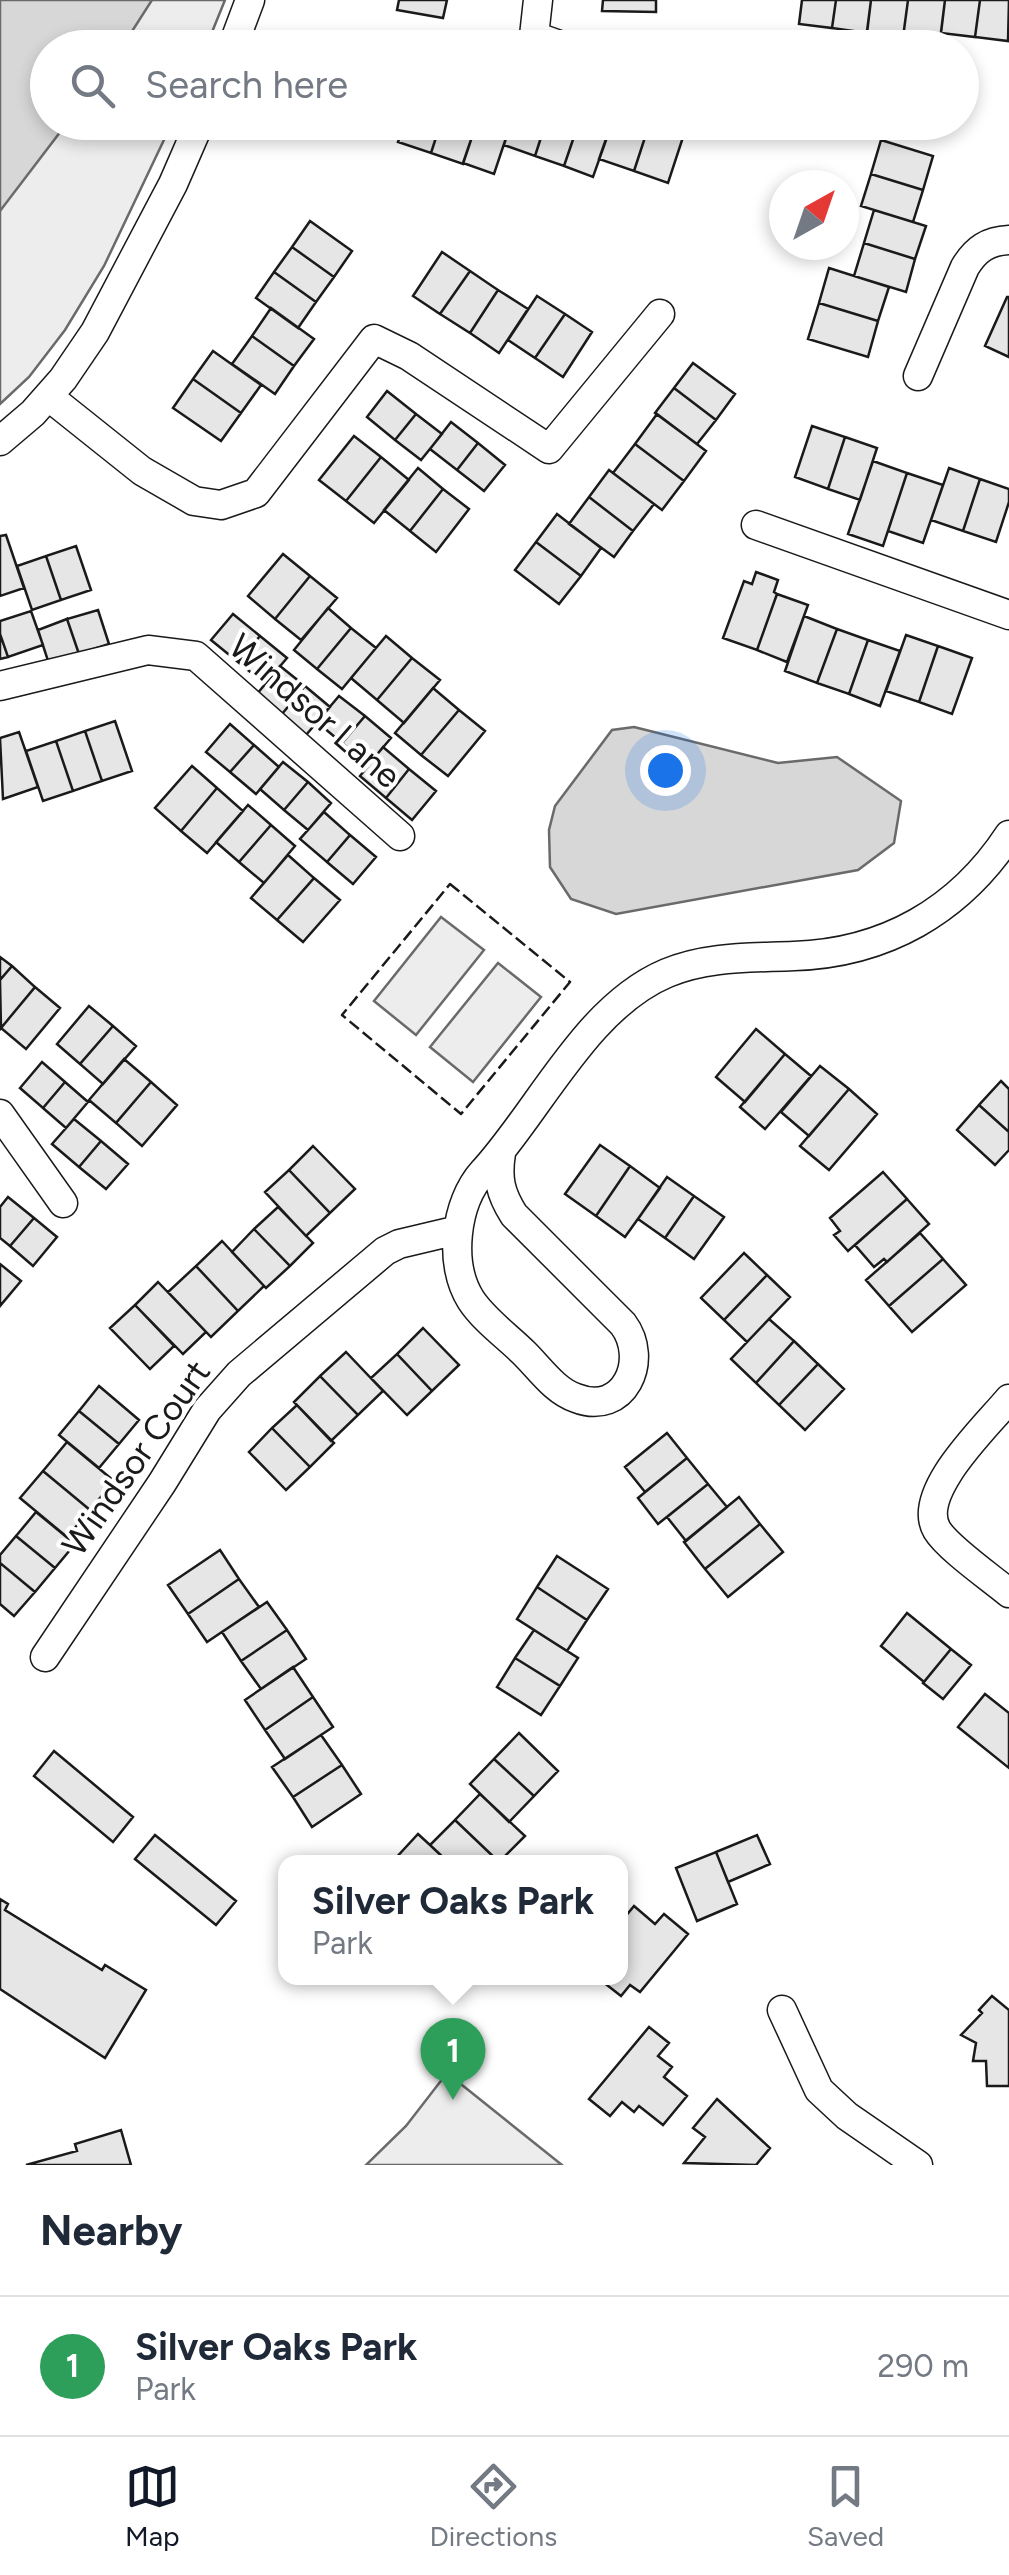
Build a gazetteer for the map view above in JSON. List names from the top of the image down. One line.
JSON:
{"streets":{"street":["Windsor Lane","Windsor Court"]},"north":"top right","page":{"search":"Search here","popup":["Silver Oaks Park","Park"],"pins":"1","heading":"Nearby","list":[{"mark":"1","name":"Silver Oaks Park","note":"Park","value":"290 m"}],"nav":["Map","Directions","Saved"]}}
